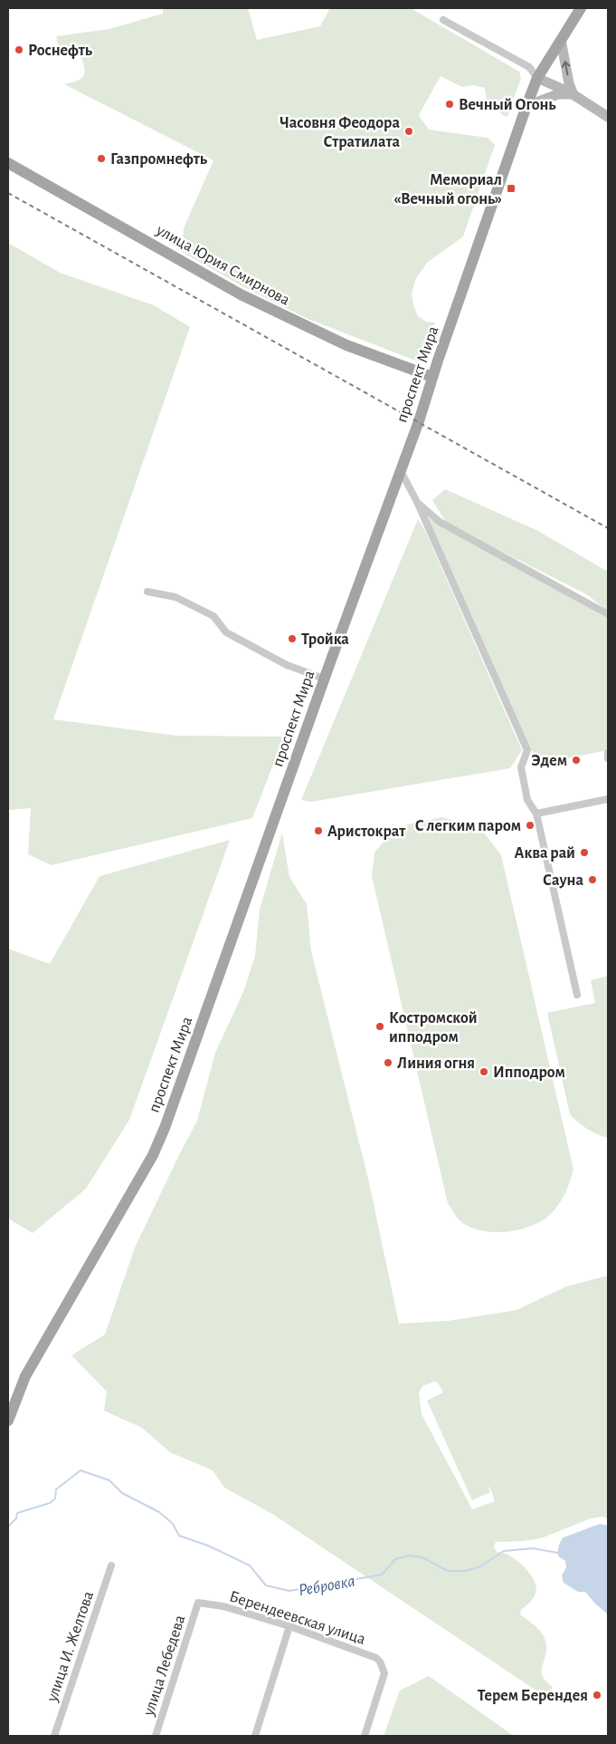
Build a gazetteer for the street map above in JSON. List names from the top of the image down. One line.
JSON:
{"streets":{"main road":["улица Юрия Смирнова","проспект Мира"],"street":["Берендеевская улица","улица И. Желтова","улица Лебедева"]},"crossings":[["улица Юрия Смирнова","проспект Мира"],["Берендеевская улица","улица Лебедева"]],"water":["Ребровка"],"places":{"other":["Роснефть","Вечный Огонь","Часовня Феодора Стратилата","Газпромнефть","Тройка","Эдем","С легким паром","Аристократ","Аква рай","Сауна","Костромской ипподром","Линия огня","Ипподром","Терем Берендея"],"transit":["Мемориал «Вечный огонь»"]}}
